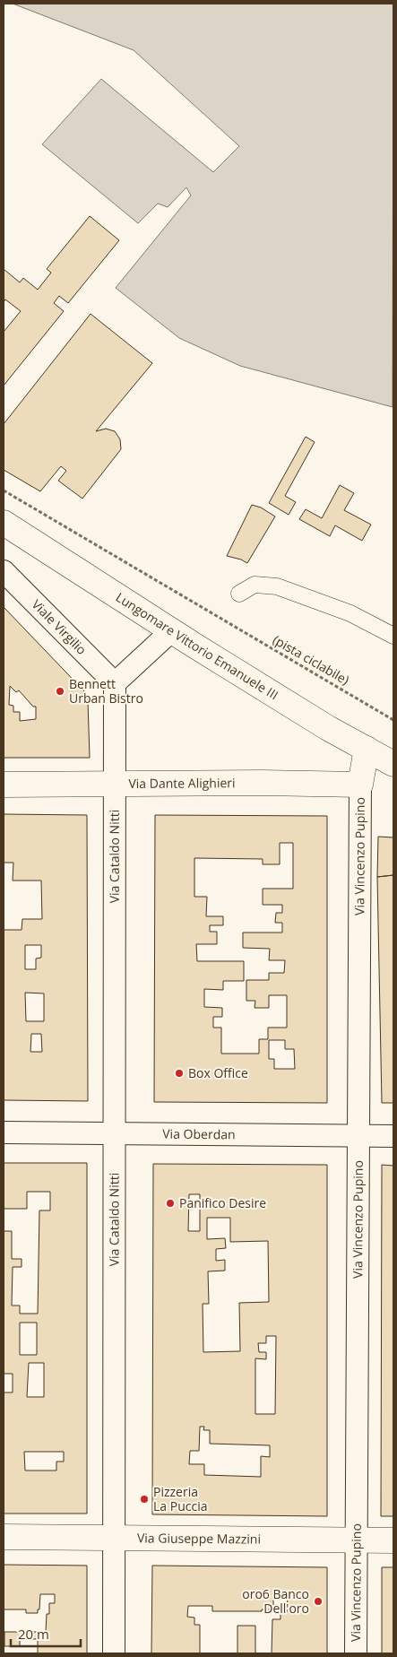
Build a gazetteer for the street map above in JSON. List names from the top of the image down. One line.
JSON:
{"streets":{"main road":["Lungomare Vittorio Emanuele III","Via Dante Alighieri","Via Giuseppe Mazzini"],"street":["Viale Virgilio","Via Cataldo Nitti","Via Vincenzo Pupino","Via Oberdan"],"path":["(pista ciclabile)"]},"crossings":[["Viale Virgilio","Via Cataldo Nitti"],["Via Dante Alighieri","Via Cataldo Nitti"],["Via Dante Alighieri","Via Vincenzo Pupino"],["Via Cataldo Nitti","Via Oberdan"],["Via Cataldo Nitti","Via Giuseppe Mazzini"],["Via Vincenzo Pupino","Via Oberdan"],["Via Vincenzo Pupino","Via Giuseppe Mazzini"]],"places":["Bennett Urban Bistro","Box Office","Panifico Desire","Pizzeria La Puccia","oro6 Banco Dell'oro"],"scale_bar":"20 m"}
